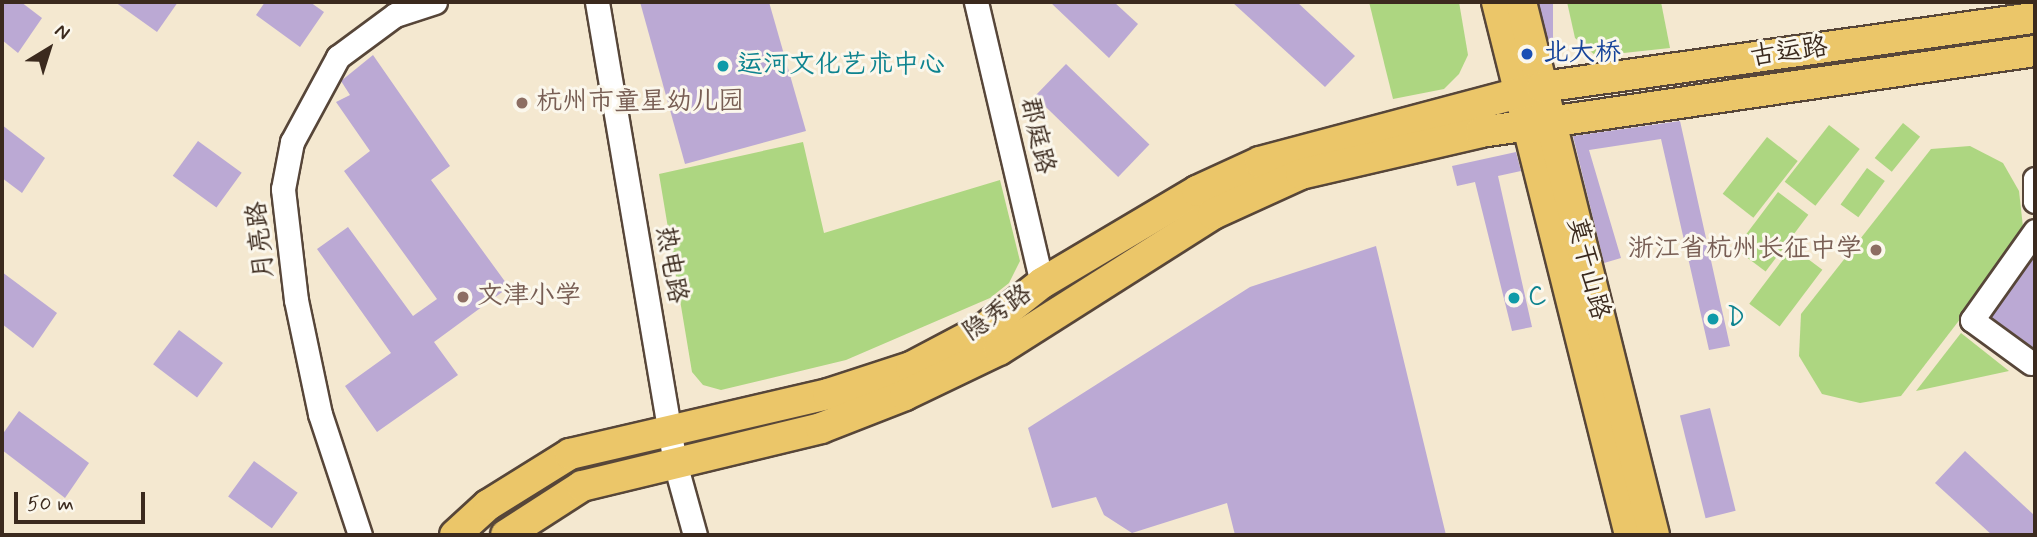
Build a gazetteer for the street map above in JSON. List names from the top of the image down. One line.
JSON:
{"streets":{"main road":["古运路","莫干山路","隐秀路"],"street":["郡庭路","月亮路","热电路"]},"crossings":[["古运路","莫干山路"],["古运路","隐秀路"],["郡庭路","隐秀路"],["热电路","隐秀路"],["莫干山路","隐秀路"]],"places":["北大桥","运河文化艺术中心","杭州市童星幼儿园","浙江省杭州长征中学","文津小学","C","D"],"scale_bar":"50 m","north":"top right"}
